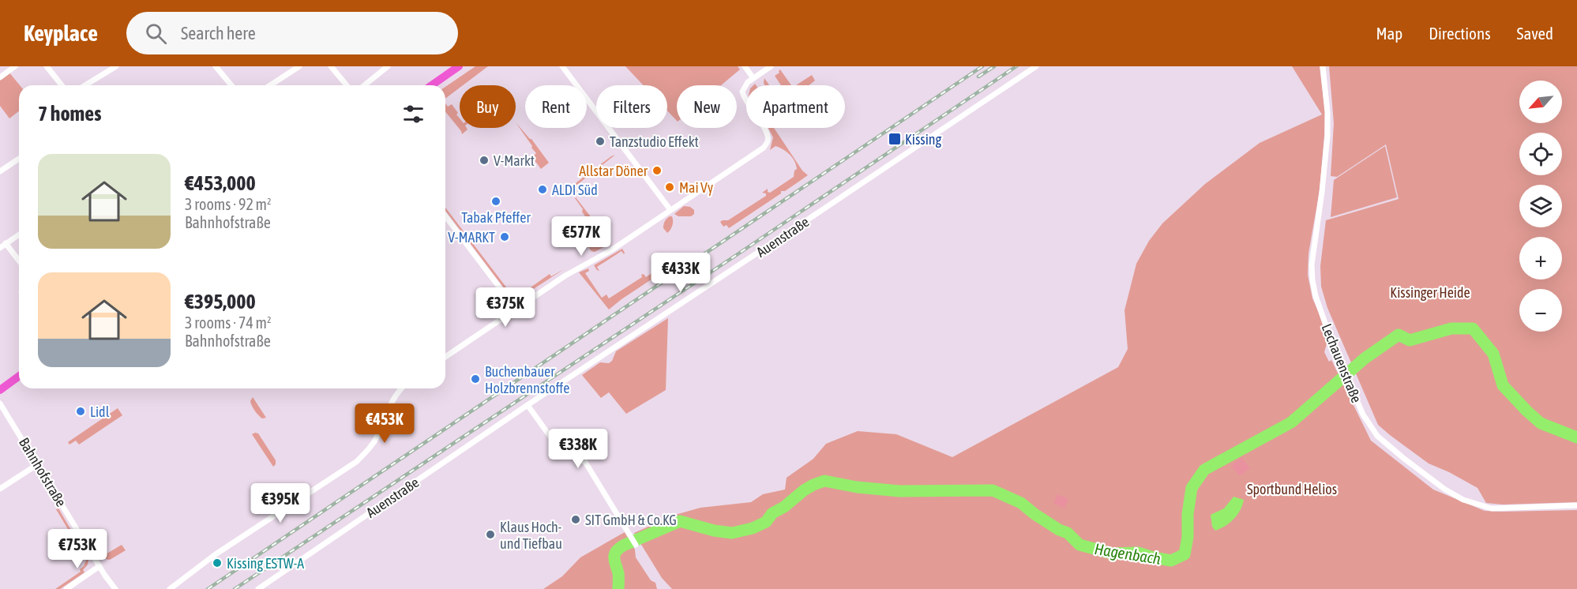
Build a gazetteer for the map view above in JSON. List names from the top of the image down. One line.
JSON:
{"streets":{"street":["Auenstraße","Lechauenstraße","Bahnhofstraße"]},"water":["Hagenbach"],"parks":["Kissinger Heide","Sportbund Helios"],"places":{"transit":["Kissing"],"other":["Tanzstudio Effekt","V-Markt","Allstar Döner","Mai Vy","ALDI Süd","Tabak Pfeffer","V-MARKT","Buchenbauer Holzbrennstoffe","Lidl","SIT GmbH & Co.KG","Klaus Hoch- und Tiefbau","Kissing ESTW-A"]},"north":"bottom left","page":{"header":"Keyplace","search":"Search here","nav":["Map","Directions","Saved"],"map_buttons":["+","−"],"chip":["Buy","Rent","Filters","New","Apartment"],"heading":"7 homes","list":[{"name":"€453,000","note":"3 rooms · 92 m² · Bahnhofstraße"},{"name":"€395,000","note":"3 rooms · 74 m² · Bahnhofstraße"}],"price":["€577K","€433K","€375K","€453K","€338K","€395K","€753K"]}}
